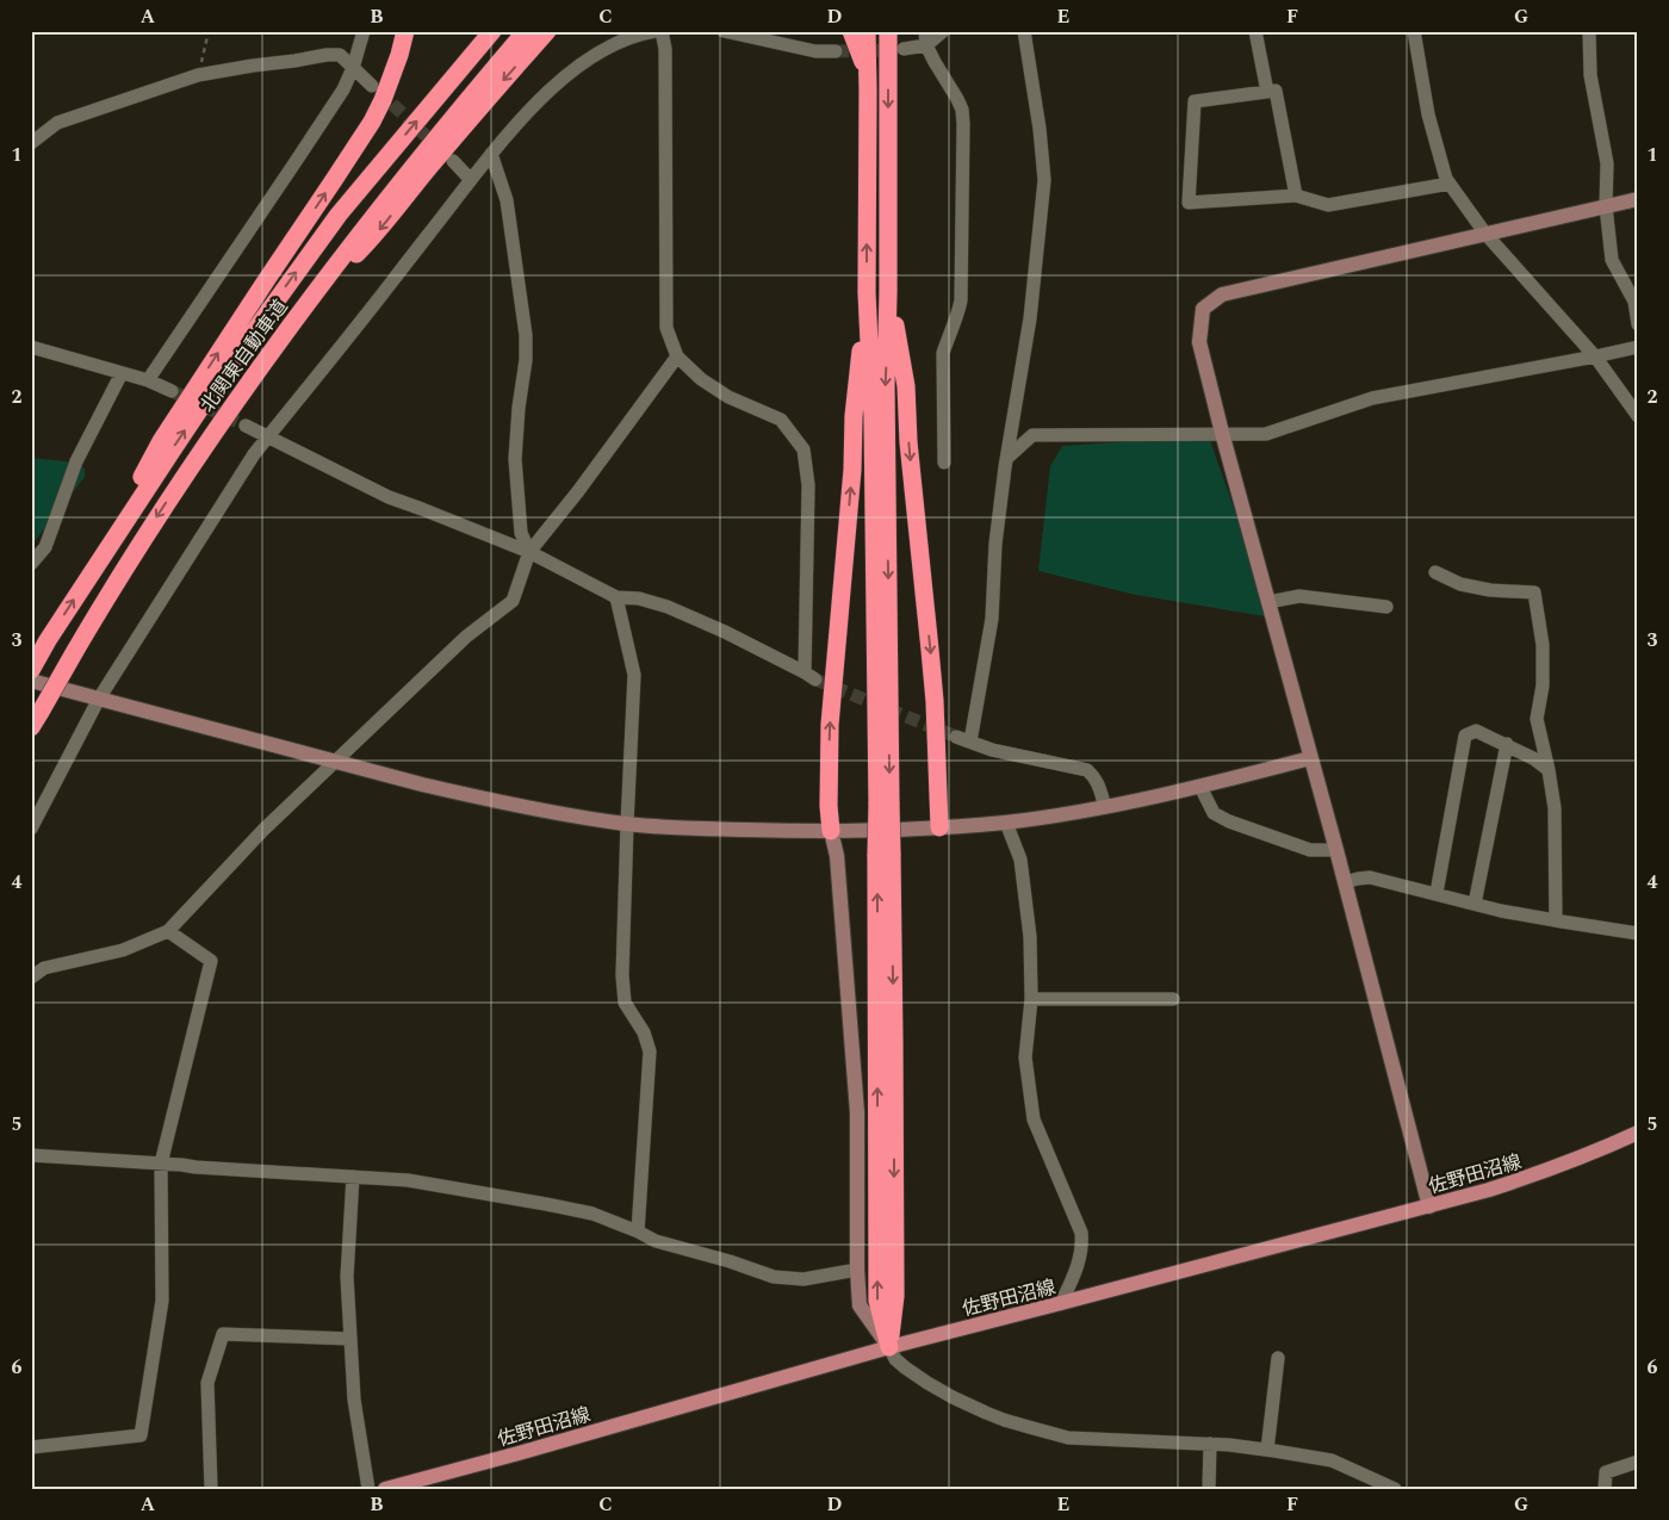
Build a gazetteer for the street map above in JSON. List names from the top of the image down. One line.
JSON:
{"streets":{"highway":["北関東自動車道"],"main road":["佐野田沼線"]},"grid":{"columns":["A","B","C","D","E","F","G"],"rows":["1","2","3","4","5","6"]}}
